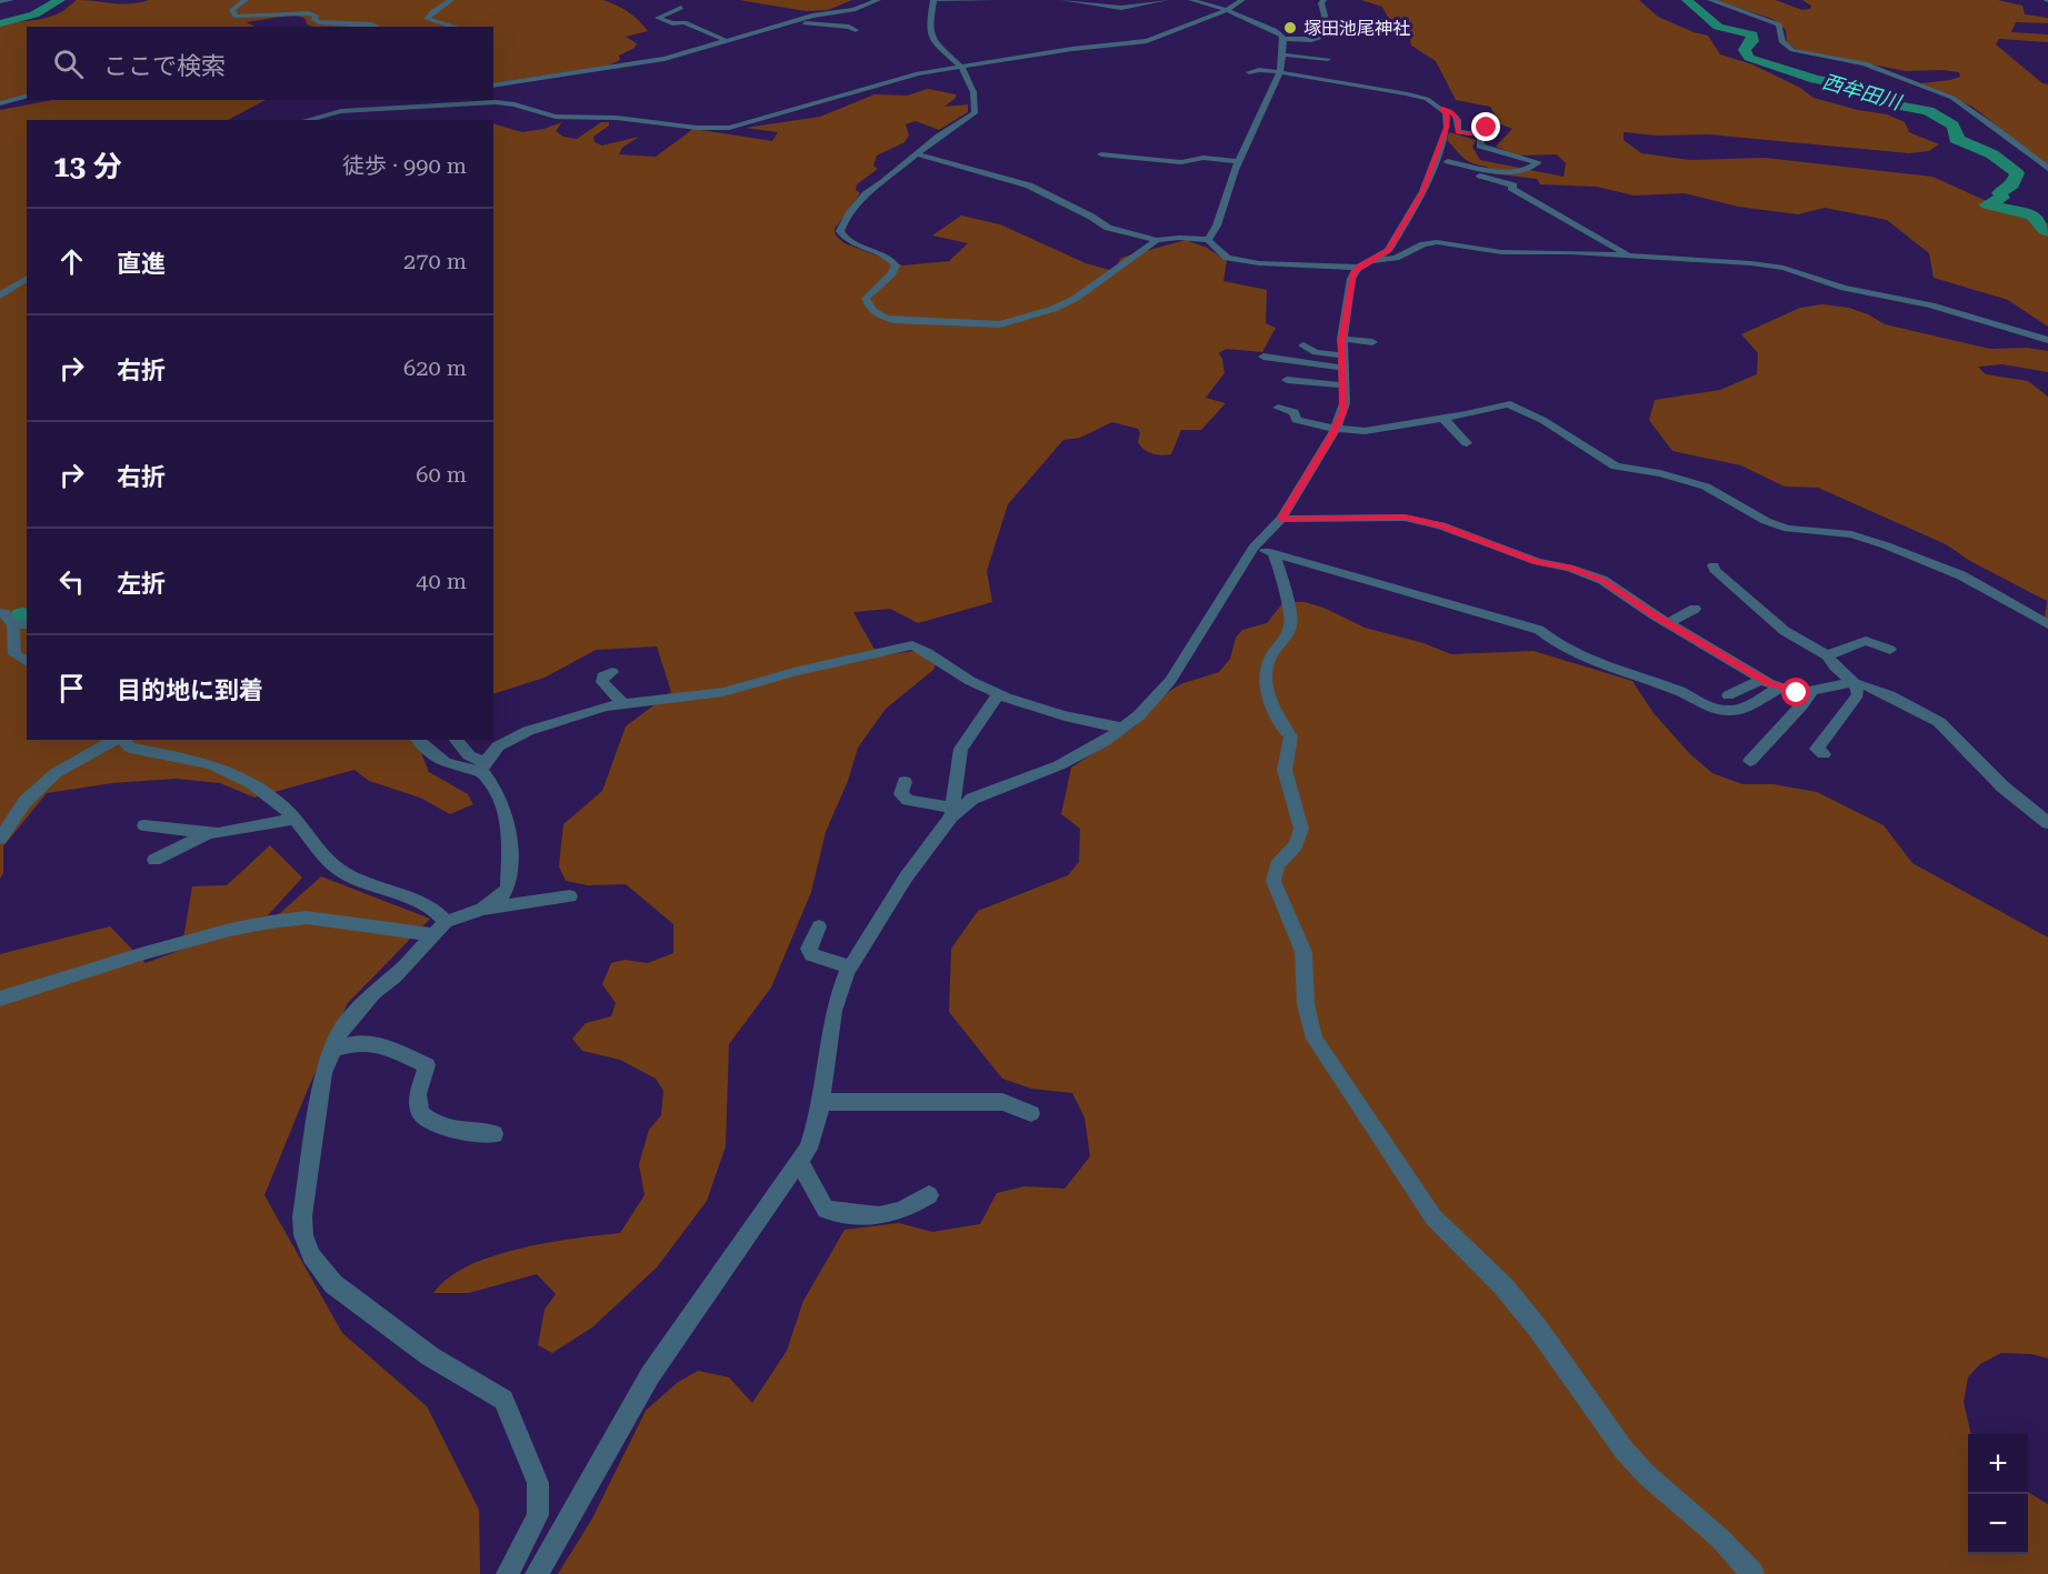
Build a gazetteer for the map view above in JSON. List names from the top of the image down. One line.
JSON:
{"water":["西牟田川"],"places":["塚田池尾神社"],"page":{"search":"ここで検索","heading":["13 分","徒歩 · 990 m"],"list":[["直進","270 m"],["右折","620 m"],["右折","60 m"],["左折","40 m"],"目的地に到着"],"map_buttons":["+","−"]}}
